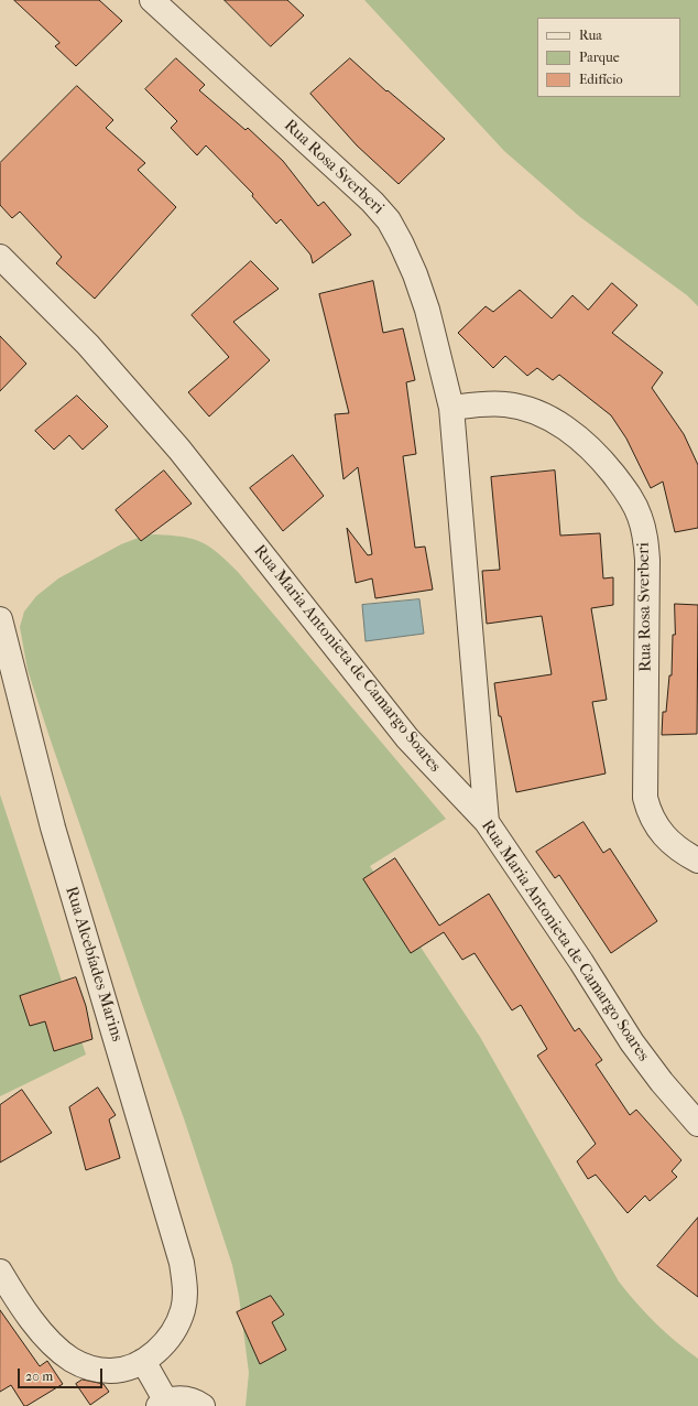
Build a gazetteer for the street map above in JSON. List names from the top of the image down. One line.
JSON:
{"streets":{"street":["Rua Rosa Sverberi","Rua Maria Antonieta de Camargo Soares","Rua Alcebíades Marins"]},"crossings":[["Rua Rosa Sverberi","Rua Maria Antonieta de Camargo Soares"]],"legend":["Rua","Parque","Edifício"],"scale_bar":"20 m"}
